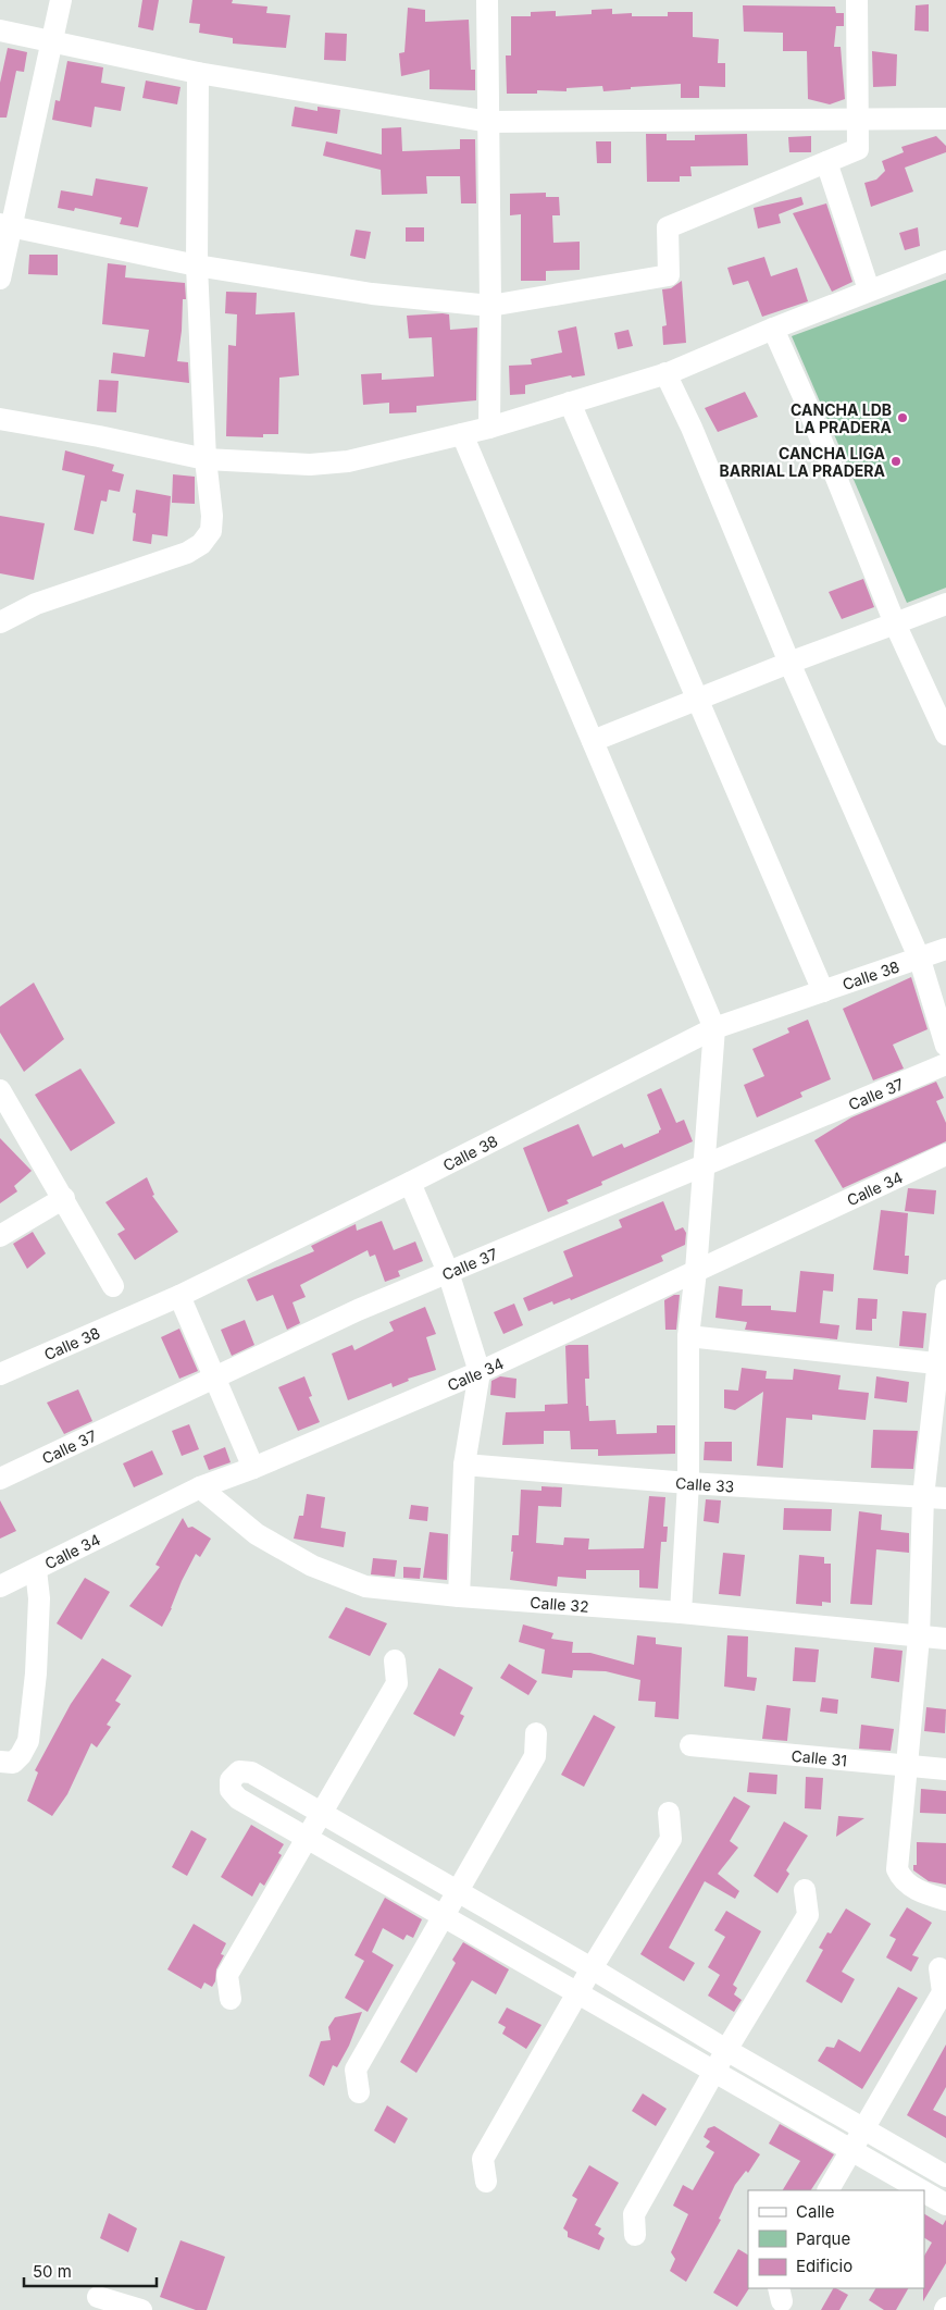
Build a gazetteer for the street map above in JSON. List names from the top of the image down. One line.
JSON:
{"streets":{"street":["Calle 38","Calle 37","Calle 34","Calle 33","Calle 32","Calle 31"]},"crossings":[["Calle 34","Calle 32"]],"places":["CANCHA LDB LA PRADERA","CANCHA LIGA BARRIAL LA PRADERA"],"legend":["Calle","Parque","Edificio"],"scale_bar":"50 m"}
